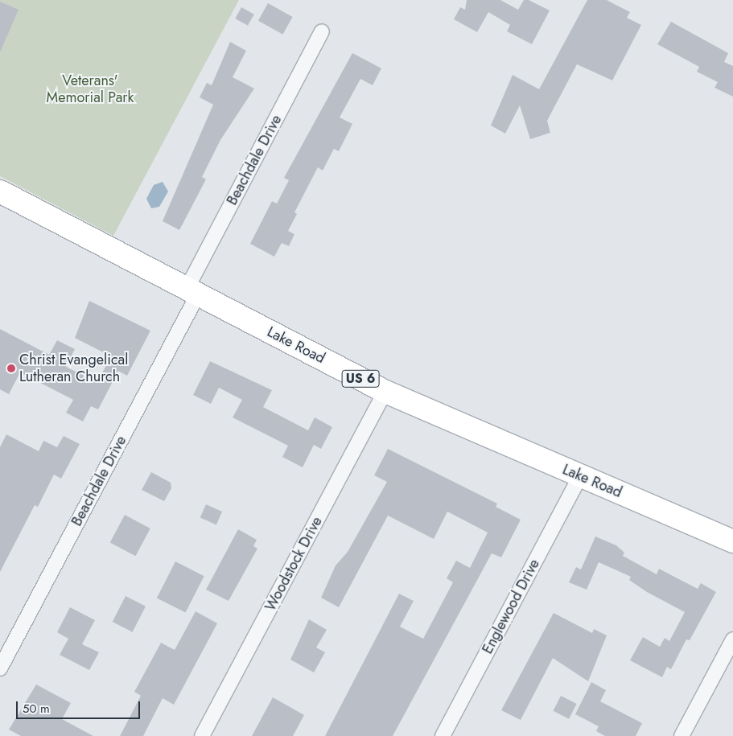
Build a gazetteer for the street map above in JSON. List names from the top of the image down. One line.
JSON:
{"streets":{"main road":["Lake Road","US 6"],"street":["Beachdale Drive","Woodstock Drive","Englewood Drive"]},"crossings":[["Beachdale Drive","Lake Road"],["Lake Road","Woodstock Drive"],["Lake Road","Englewood Drive"]],"parks":["Veterans' Memorial Park"],"places":["Christ Evangelical Lutheran Church"],"scale_bar":"50 m"}
